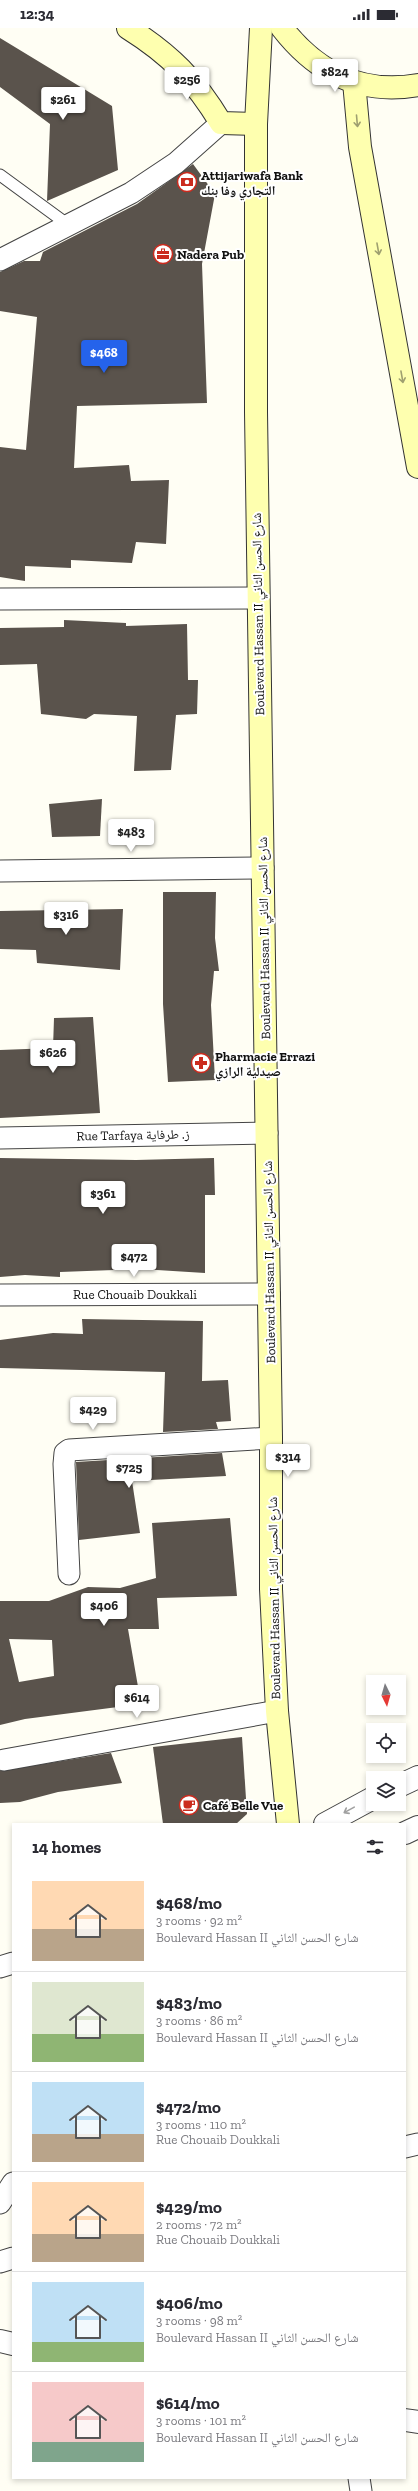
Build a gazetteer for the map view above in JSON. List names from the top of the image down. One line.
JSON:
{"streets":{"main road":["Boulevard Hassan II شارع الحسن الثاني"],"street":["Rue Tarfaya ز. طرفاية","Rue Chouaib Doukkali"]},"crossings":[["Boulevard Hassan II شارع الحسن الثاني","Rue Tarfaya ز. طرفاية"],["Boulevard Hassan II شارع الحسن الثاني","Rue Chouaib Doukkali"]],"places":{"bank":["Attijariwafa Bank التجاري وفا بنك"],"office":["Nadera Pub"],"pharmacy":["Pharmacie Errazi صيدلية الرازي"],"cafe":["Café Belle Vue"]},"north":"bottom","page":{"status":"12:34","price":["$824","$256","$261","$468","$483","$316","$626","$361","$472","$429","$314","$725","$406","$614"],"heading":"14 homes","list":[{"name":"$468/mo","note":"3 rooms · 92 m² · Boulevard Hassan II شارع الحسن الثاني"},{"name":"$483/mo","note":"3 rooms · 86 m² · Boulevard Hassan II شارع الحسن الثاني"},{"name":"$472/mo","note":"3 rooms · 110 m² · Rue Chouaib Doukkali"},{"name":"$429/mo","note":"2 rooms · 72 m² · Rue Chouaib Doukkali"},{"name":"$406/mo","note":"3 rooms · 98 m² · Boulevard Hassan II شارع الحسن الثاني"},{"name":"$614/mo","note":"3 rooms · 101 m² · Boulevard Hassan II شارع الحسن الثاني"}]}}
